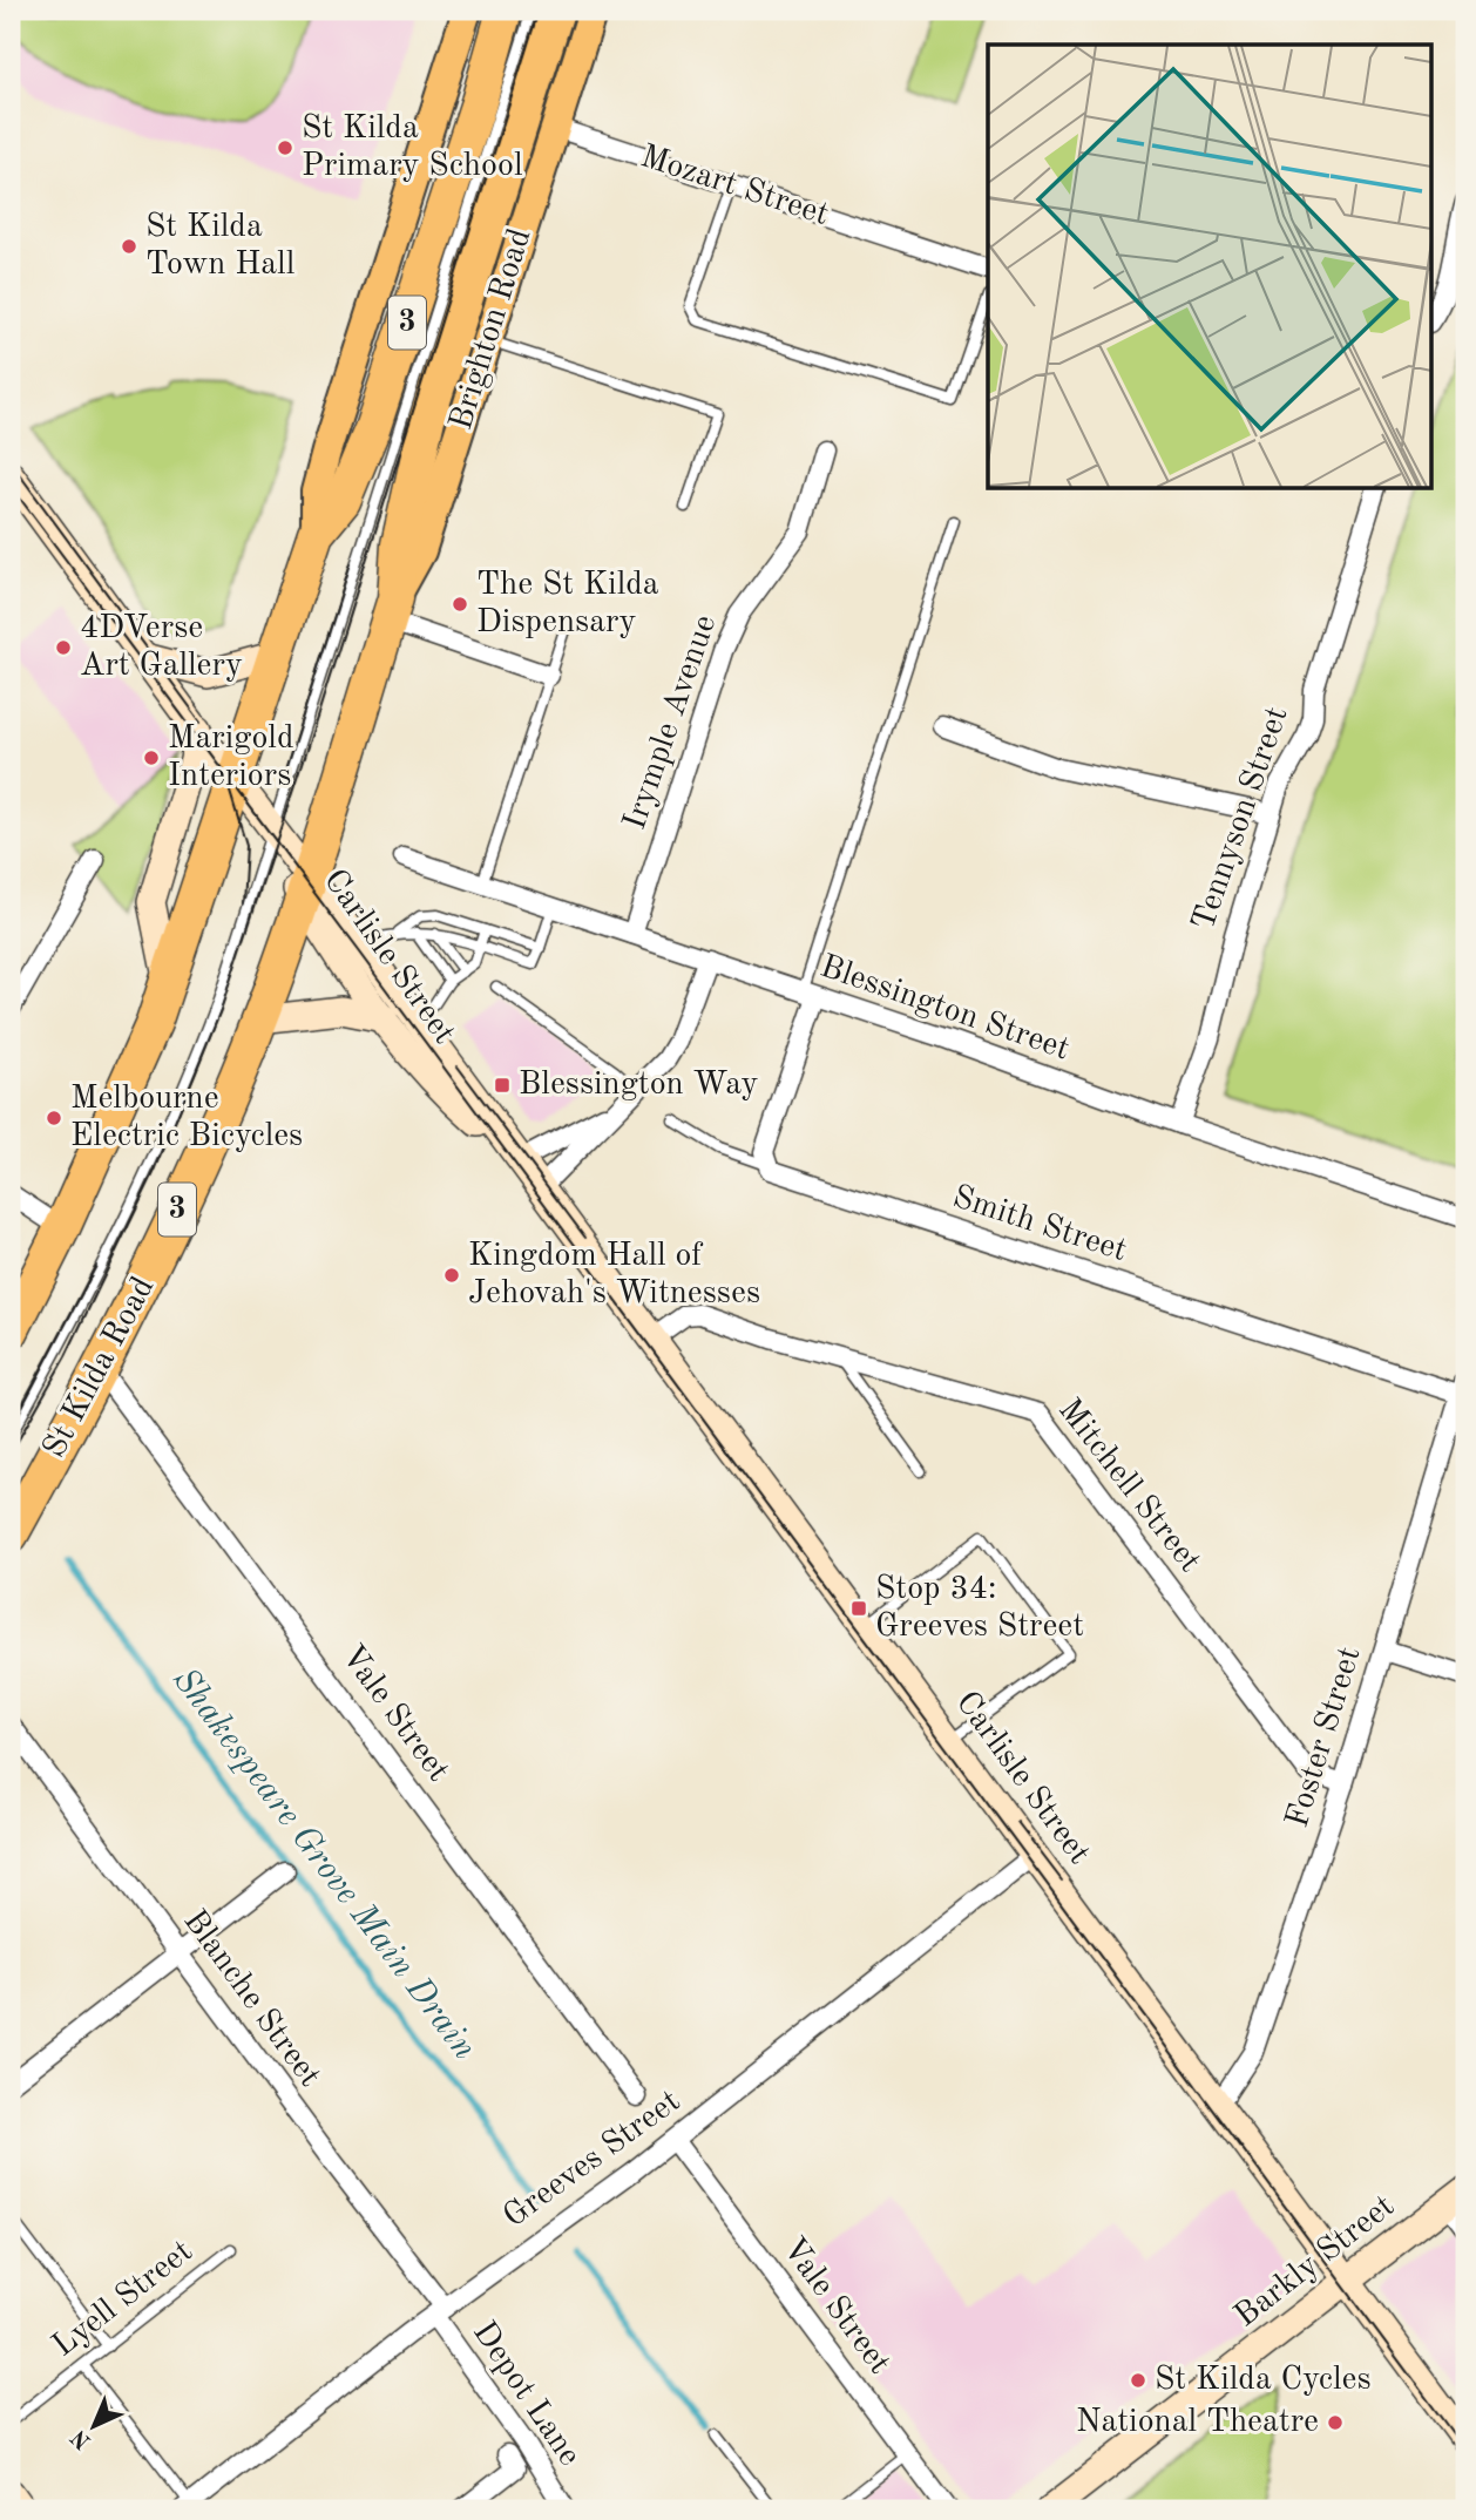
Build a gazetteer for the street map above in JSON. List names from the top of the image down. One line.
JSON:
{"streets":{"highway":["3","Brighton Road","St Kilda Road"],"main road":["Mozart Street","Carlisle Street","Barkly Street"],"street":["Irymple Avenue","Tennyson Street","Blessington Street","Smith Street","Mitchell Street","Vale Street","Foster Street","Blanche Street","Greeves Street","Depot Lane"],"lane":["Lyell Street"]},"crossings":[["Mozart Street","Brighton Road"],["3","Brighton Road"],["3","Carlisle Street"],["Brighton Road","Carlisle Street"],["Brighton Road","St Kilda Road"],["Irymple Avenue","Blessington Street"],["Tennyson Street","Blessington Street"],["Carlisle Street","St Kilda Road"],["Carlisle Street","Mitchell Street"],["Carlisle Street","Foster Street"],["Carlisle Street","Greeves Street"],["Carlisle Street","Barkly Street"],["Smith Street","Foster Street"],["St Kilda Road","Vale Street"],["Mitchell Street","Foster Street"],["Vale Street","Greeves Street"],["Blanche Street","Greeves Street"],["Blanche Street","Depot Lane"],["Greeves Street","Depot Lane"]],"water":["Shakespeare Grove Main Drain"],"places":{"other":["St Kilda Primary School","St Kilda Town Hall","The St Kilda Dispensary","4DVerse Art Gallery","Marigold Interiors","Melbourne Electric Bicycles","Kingdom Hall of Jehovah's Witnesses","St Kilda Cycles","National Theatre"],"transit":["Blessington Way","Stop 34: Greeves Street"]},"north":"bottom left"}
